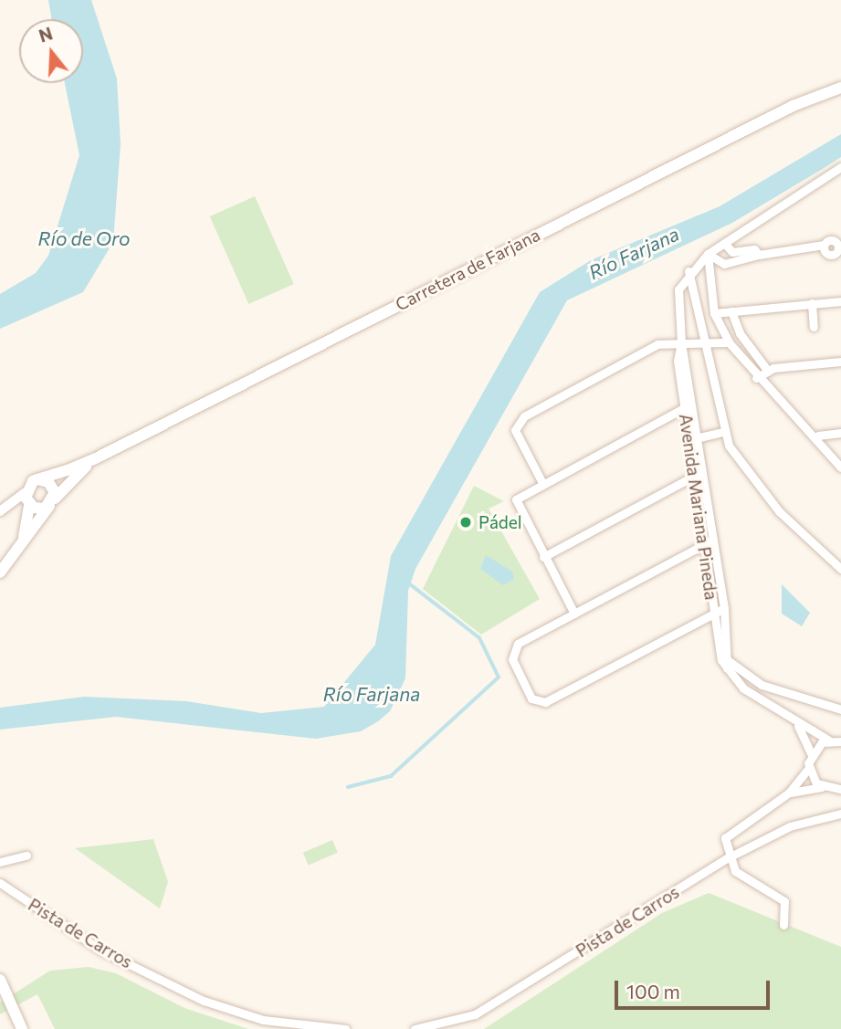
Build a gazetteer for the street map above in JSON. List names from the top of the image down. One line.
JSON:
{"streets":{"main road":["Carretera de Farjana"],"street":["Avenida Mariana Pineda","Pista de Carros"]},"water":["Río de Oro","Río Farjana"],"places":["Pádel"],"scale_bar":"100 m","north":"top"}
